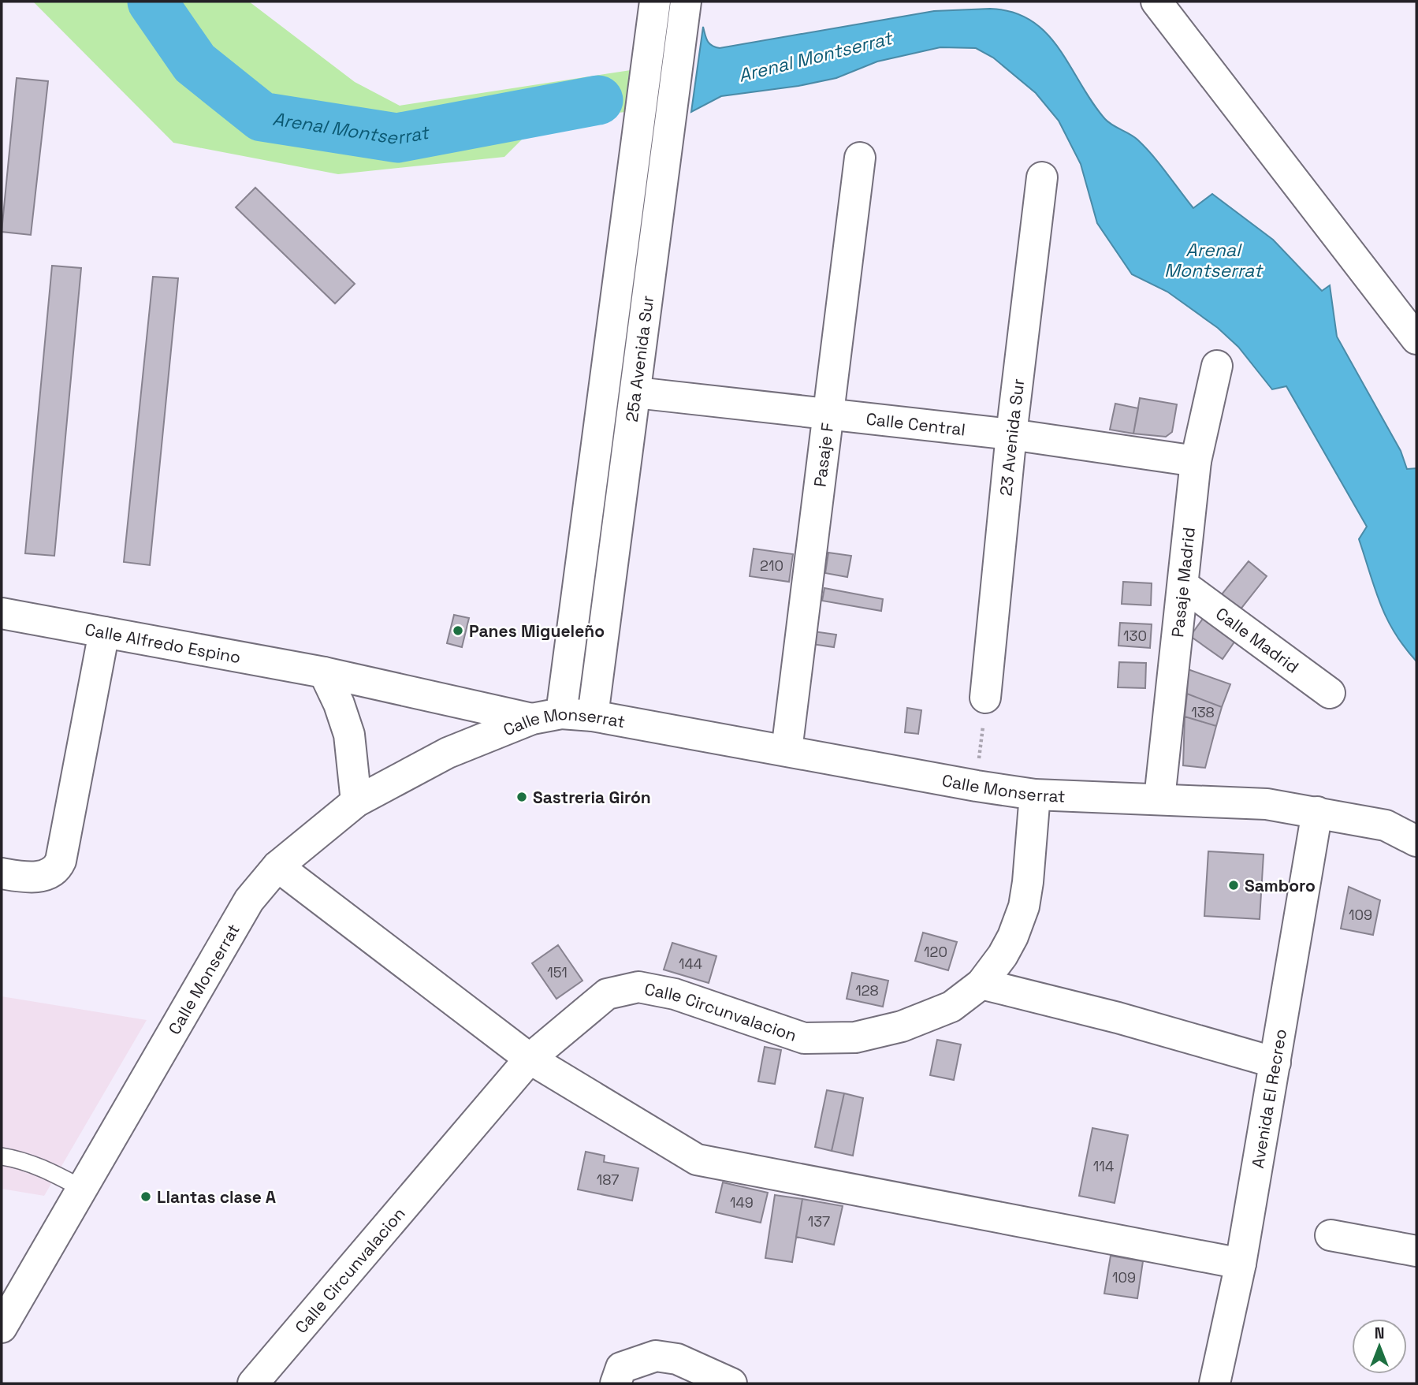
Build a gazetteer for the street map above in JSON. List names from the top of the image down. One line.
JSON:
{"streets":{"street":["25a Avenida Sur","Calle Central","23 Avenida Sur","Pasaje F","Pasaje Madrid","Calle Madrid","Calle Alfredo Espino","Calle Monserrat","Calle Circunvalacion","Avenida El Recreo"]},"crossings":[["25a Avenida Sur","Calle Central"],["25a Avenida Sur","Calle Monserrat"],["Calle Central","23 Avenida Sur"],["Calle Central","Pasaje F"],["Calle Central","Pasaje Madrid"],["Pasaje F","Calle Monserrat"],["Pasaje Madrid","Calle Madrid"],["Pasaje Madrid","Calle Monserrat"],["Calle Alfredo Espino","Calle Monserrat"],["Calle Monserrat","Calle Circunvalacion"],["Calle Monserrat","Avenida El Recreo"]],"water":["Arenal Montserrat"],"places":["Panes Migueleño","Sastreria Girón","Samboro","Llantas clase A"],"house_numbers":["210","130","138","109","120","144","151","128","114","187","149","137","109"],"north":"top"}
